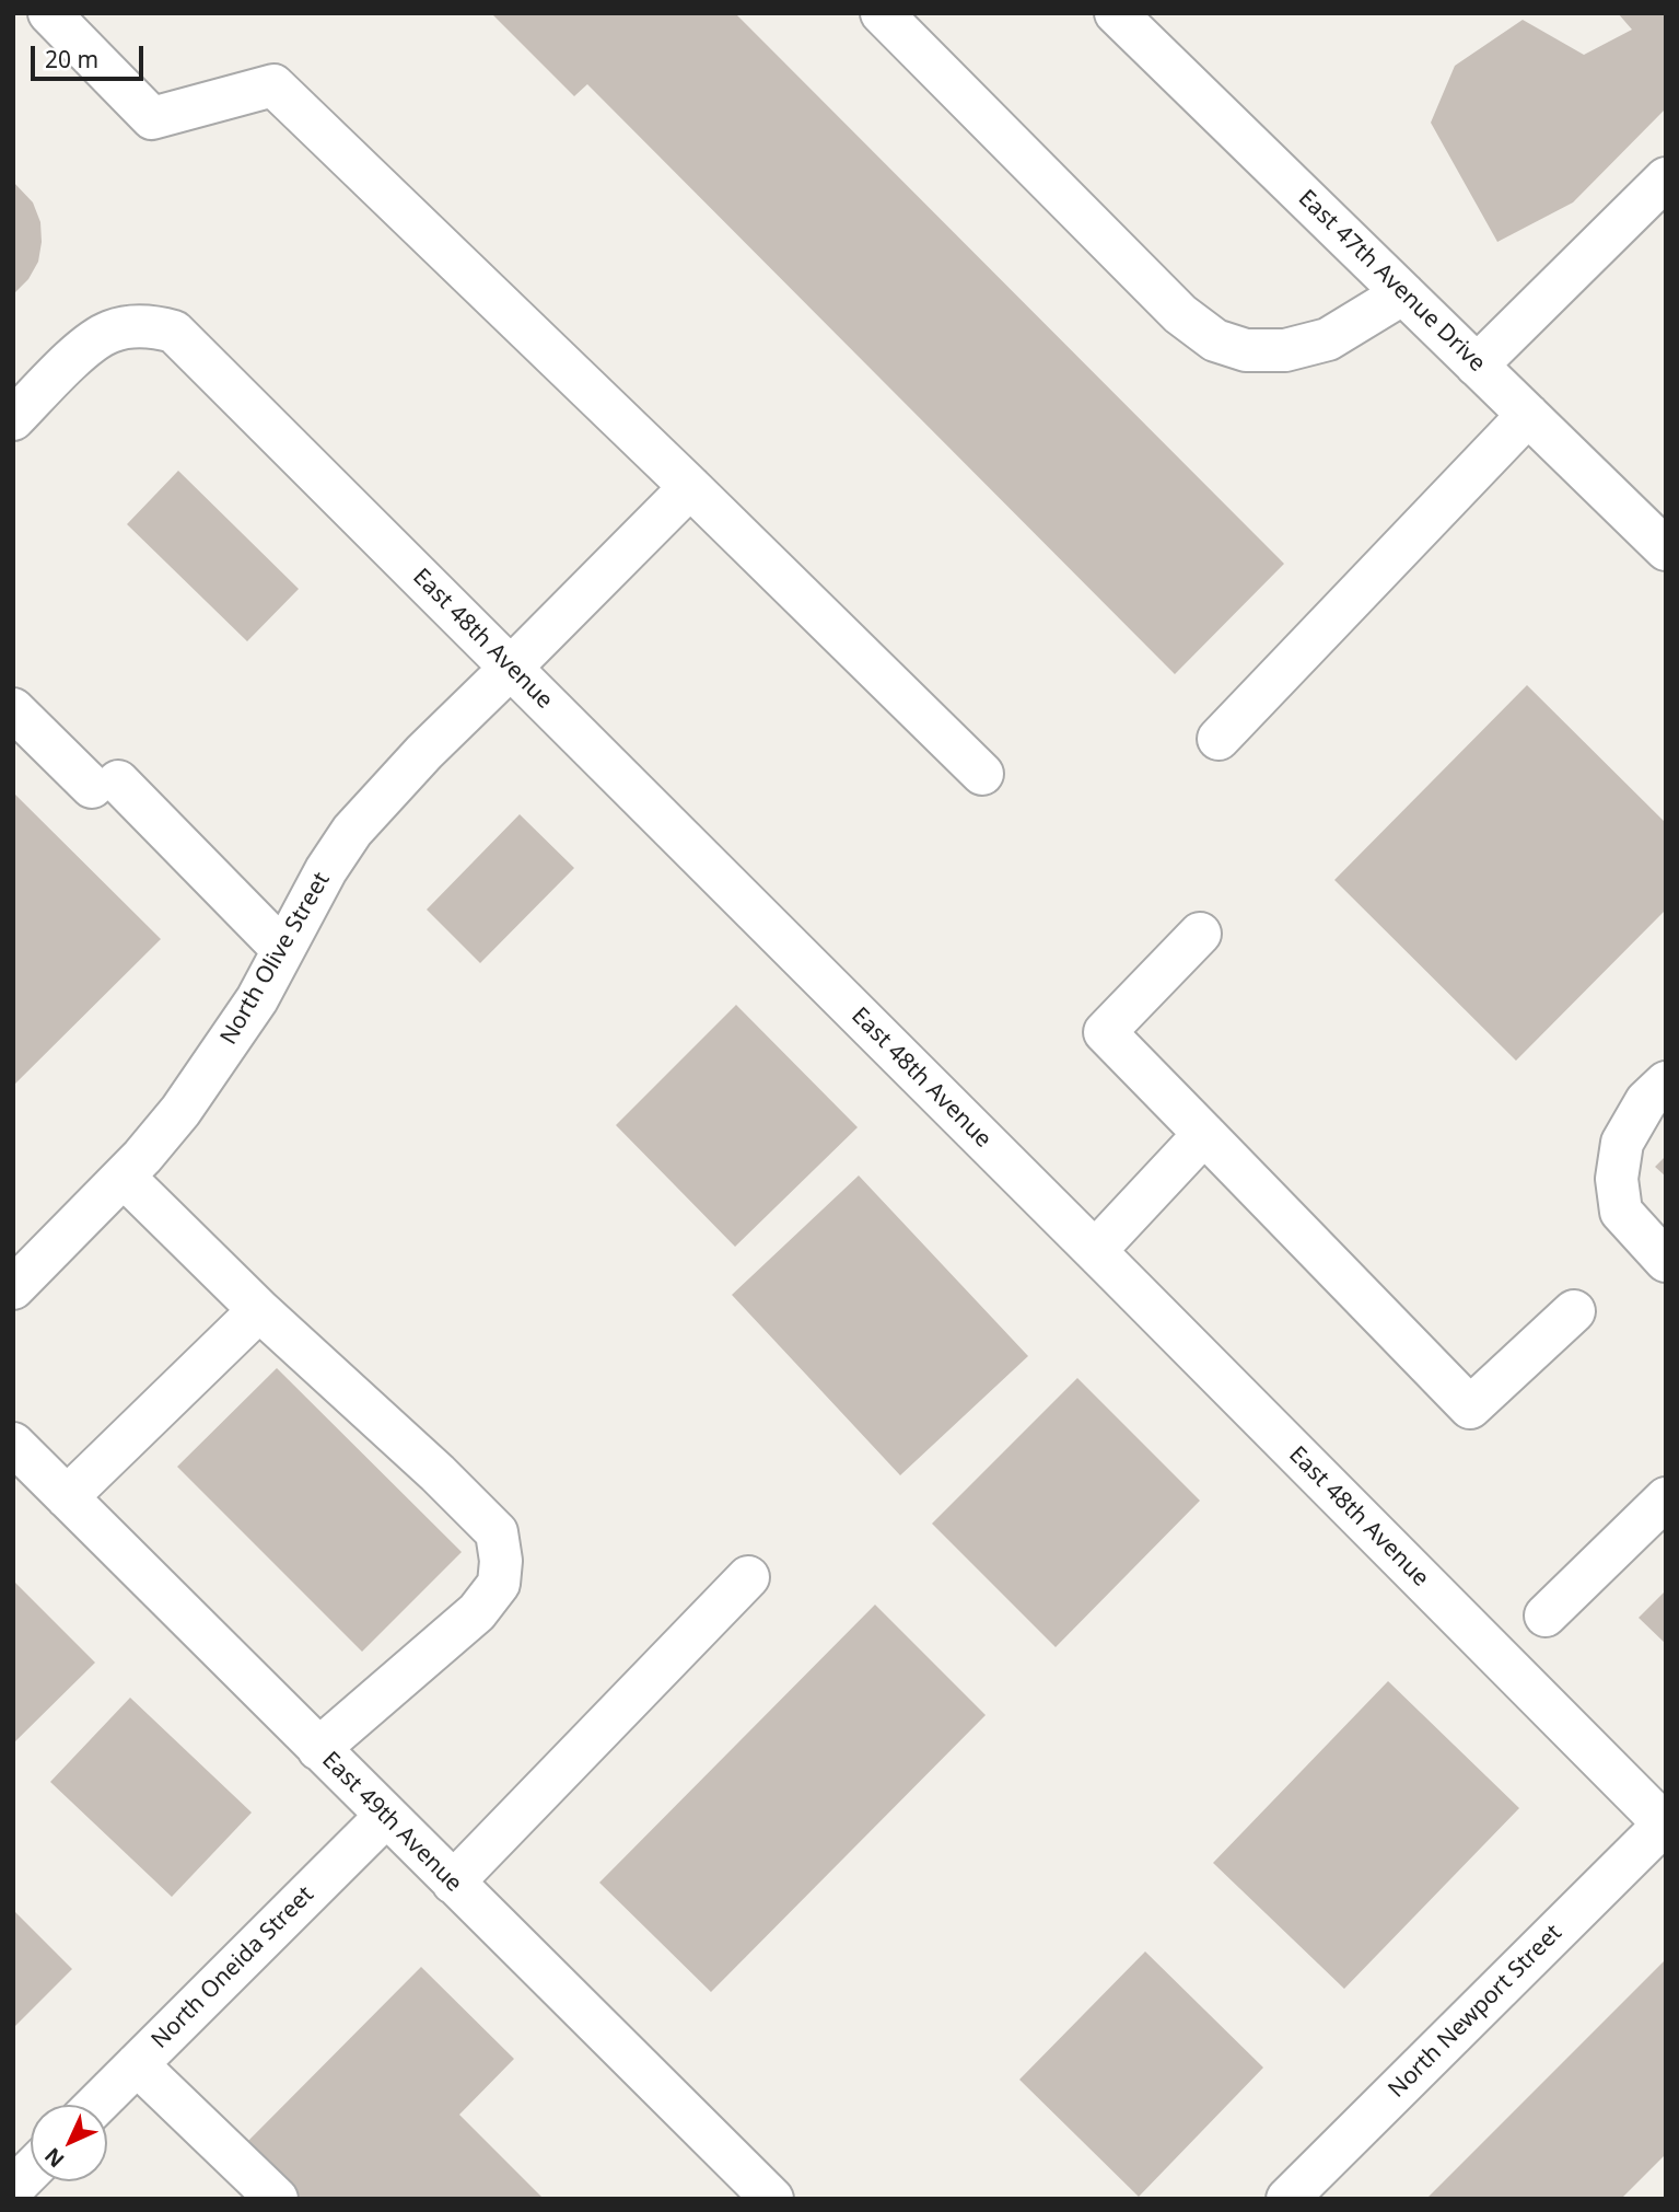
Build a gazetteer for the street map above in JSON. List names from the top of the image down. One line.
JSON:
{"streets":{"street":["East 47th Avenue Drive","East 48th Avenue","North Olive Street","East 49th Avenue","North Oneida Street","North Newport Street"]},"crossings":[["East 48th Avenue","North Olive Street"],["East 48th Avenue","North Newport Street"],["East 49th Avenue","North Oneida Street"]],"scale_bar":"20 m","north":"bottom left"}
